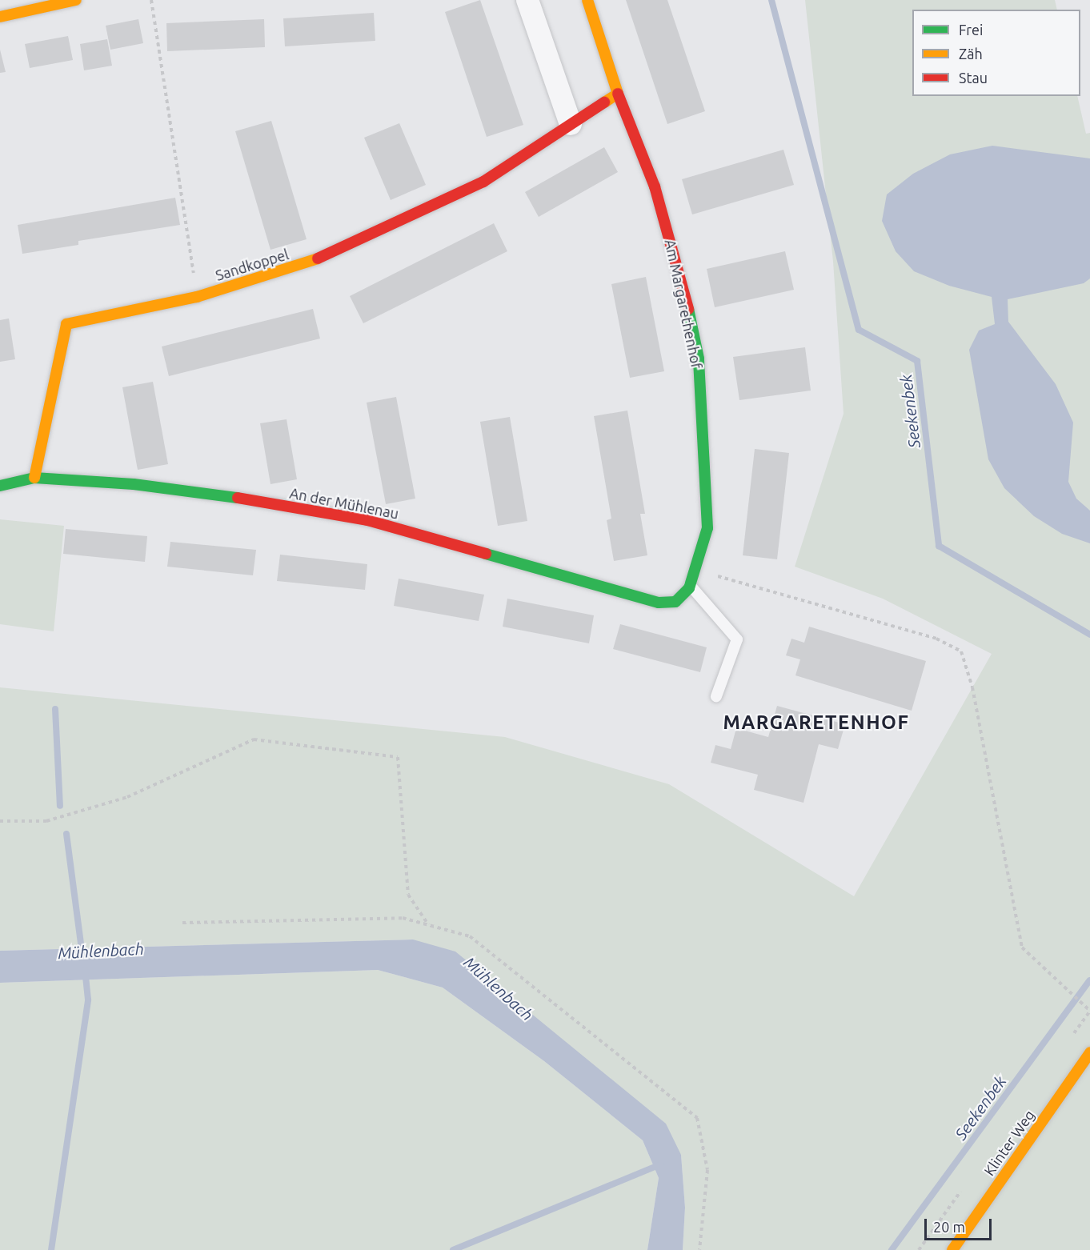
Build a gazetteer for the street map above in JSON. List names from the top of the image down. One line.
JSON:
{"streets":{"street":["Sandkoppel","Am Margarethenhof","An der Mühlenau","Klinter Weg"]},"crossings":[["Sandkoppel","An der Mühlenau"],["Am Margarethenhof","An der Mühlenau"]],"districts":["MARGARETENHOF"],"water":["Seekenbek","Mühlenbach"],"legend":["Frei","Zäh","Stau"],"scale_bar":"20 m"}
